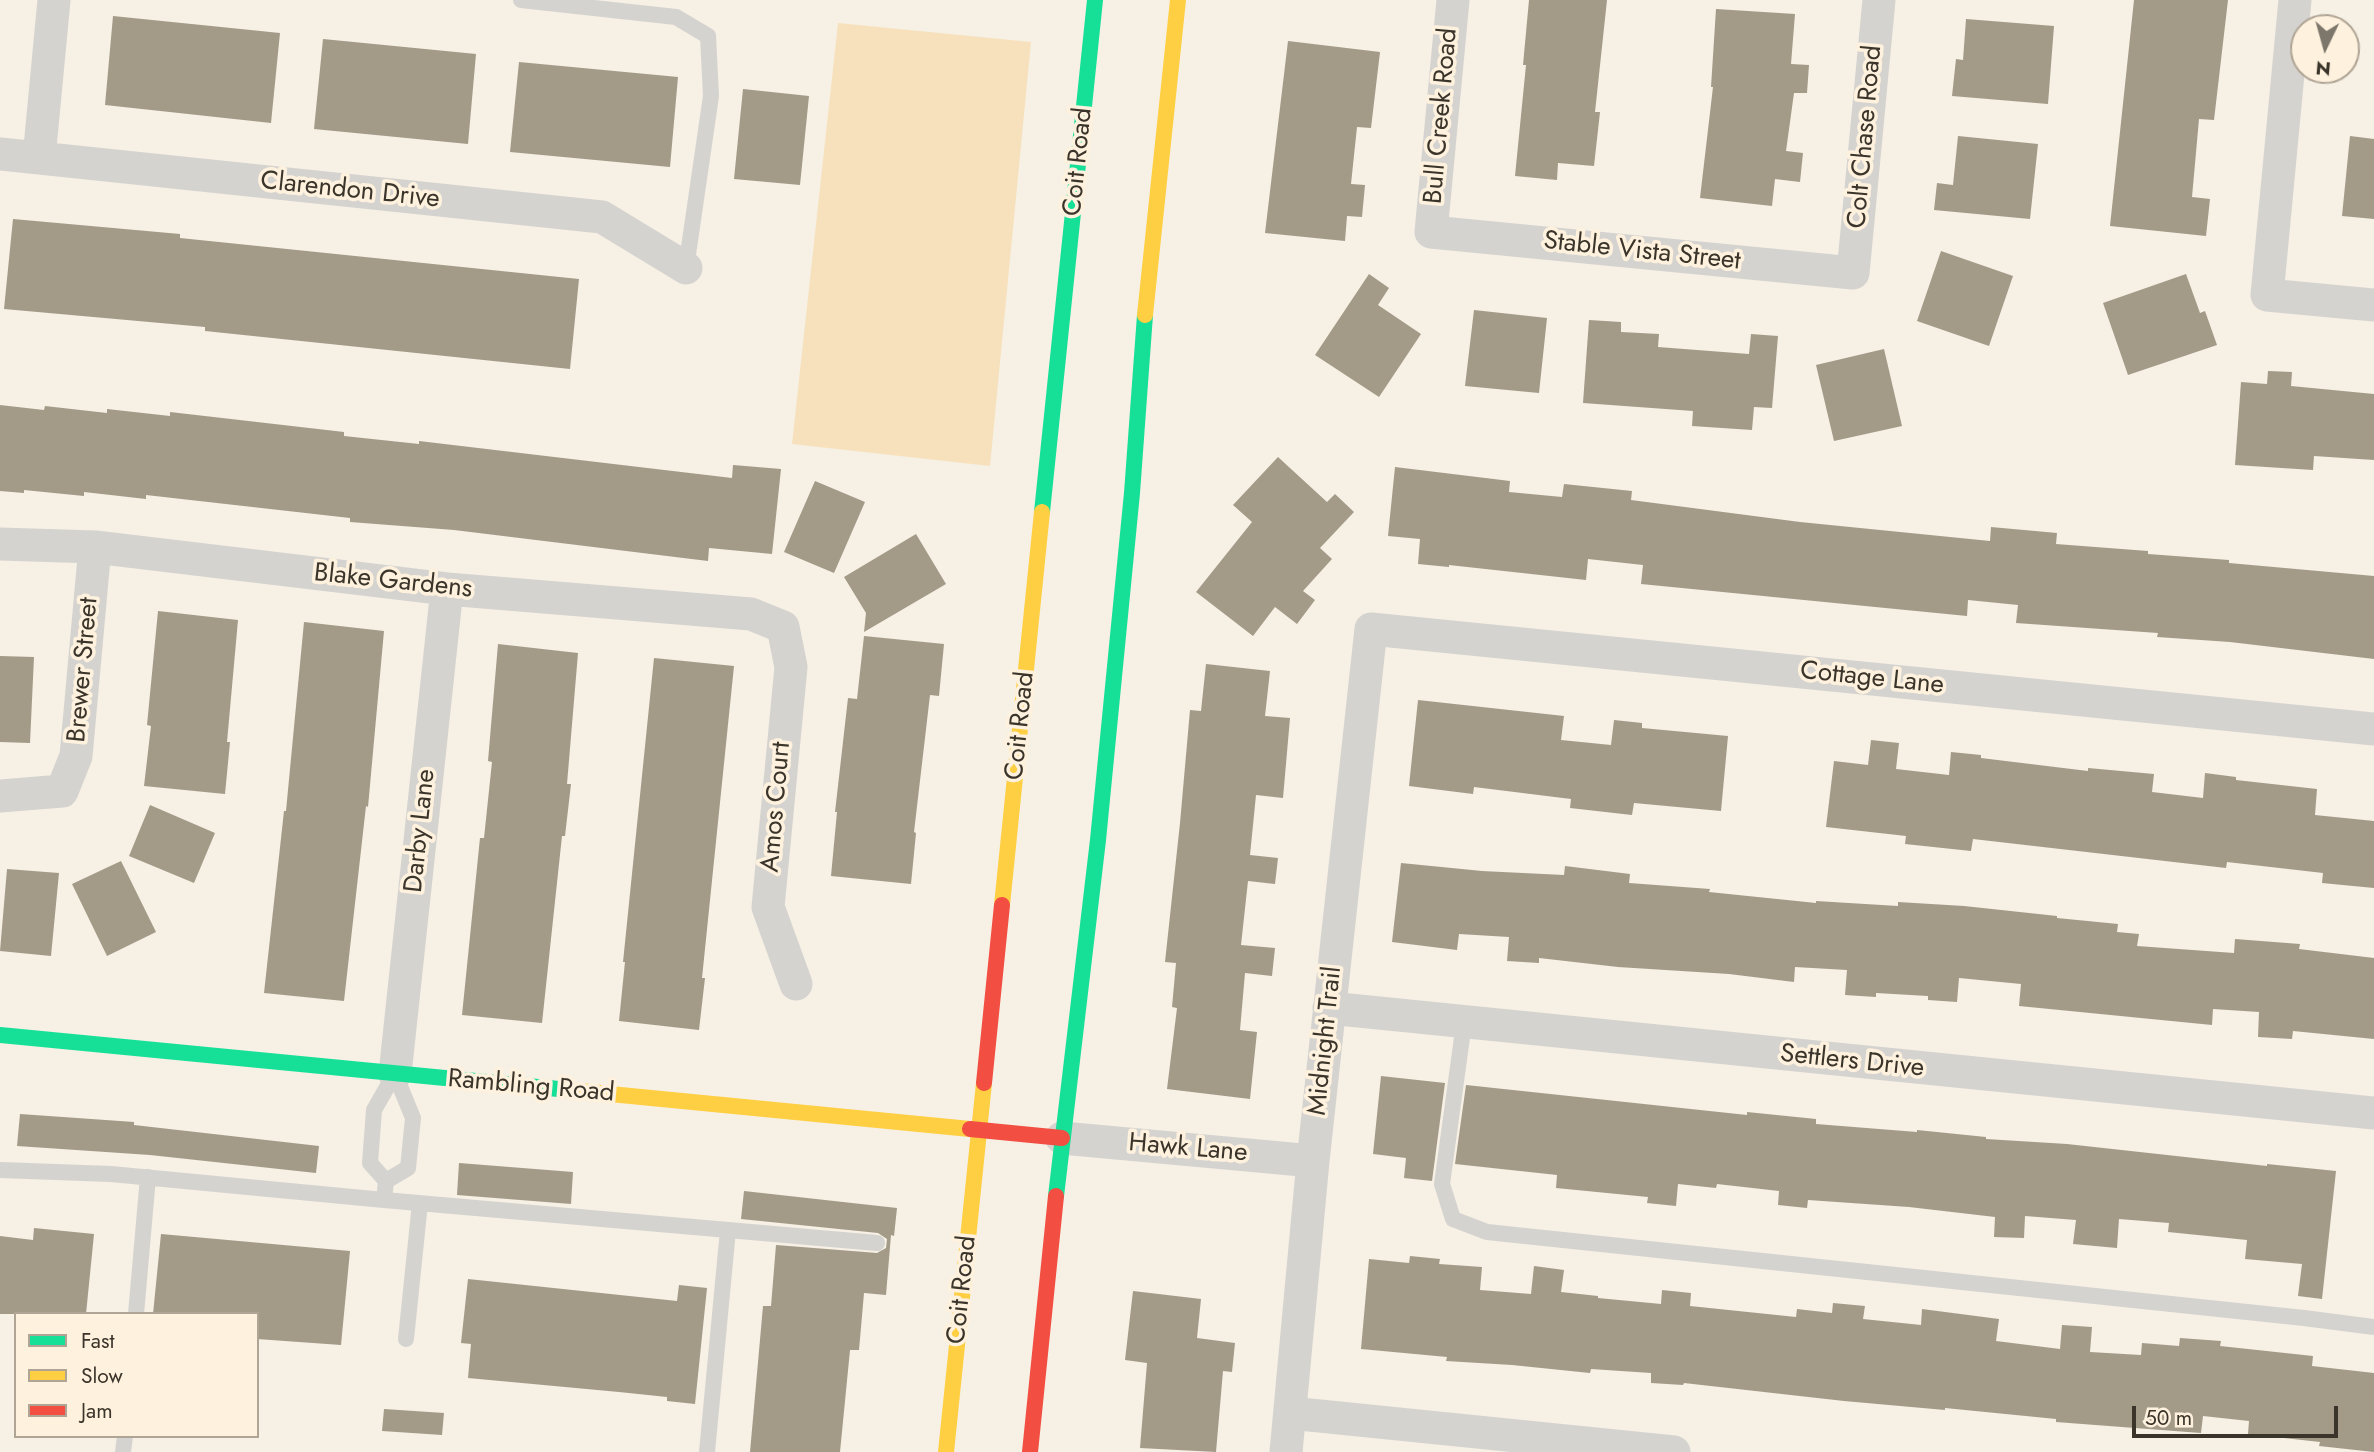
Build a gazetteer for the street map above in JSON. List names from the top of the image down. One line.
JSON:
{"streets":{"main road":["Coit Road","Rambling Road"],"street":["Bull Creek Road","Colt Chase Road","Clarendon Drive","Stable Vista Street","Blake Gardens","Brewer Street","Cottage Lane","Amos Court","Darby Lane","Midnight Trail","Settlers Drive","Hawk Lane"]},"crossings":[["Bull Creek Road","Stable Vista Street"],["Colt Chase Road","Stable Vista Street"],["Coit Road","Rambling Road"],["Blake Gardens","Brewer Street"],["Blake Gardens","Amos Court"],["Blake Gardens","Darby Lane"],["Cottage Lane","Midnight Trail"],["Darby Lane","Rambling Road"],["Midnight Trail","Settlers Drive"],["Midnight Trail","Hawk Lane"],["Rambling Road","Hawk Lane"]],"legend":["Fast","Slow","Jam"],"scale_bar":"50 m","north":"bottom"}
